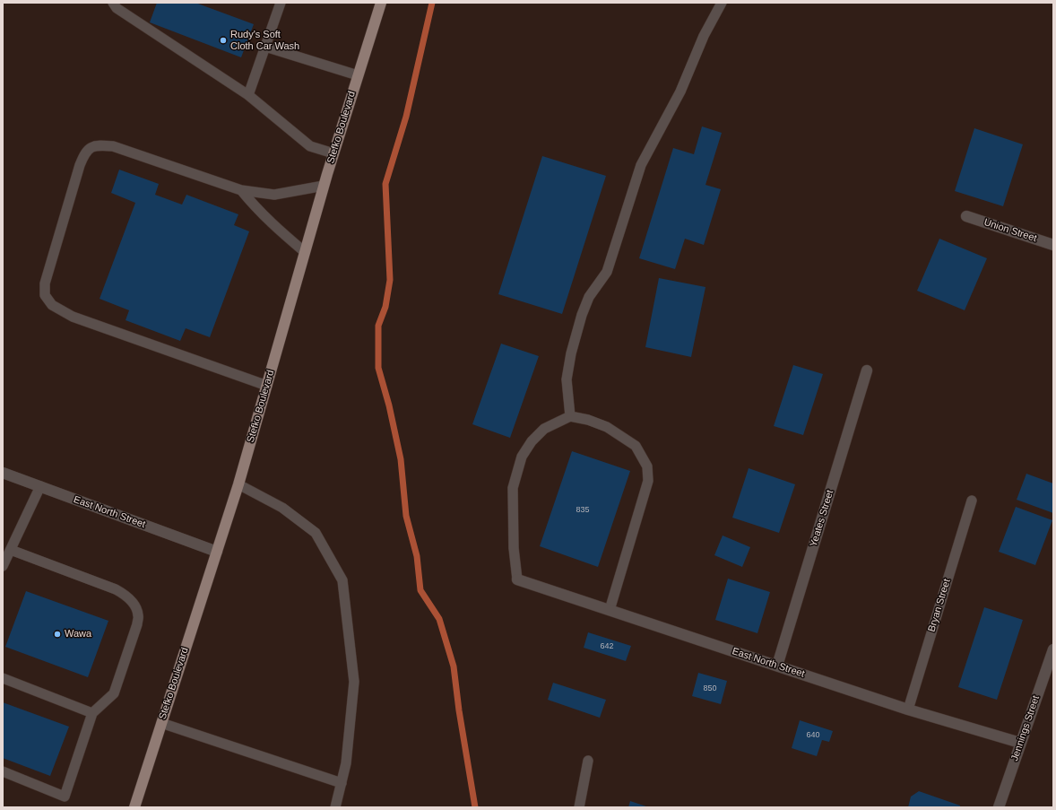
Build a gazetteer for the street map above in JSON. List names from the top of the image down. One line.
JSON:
{"streets":{"main road":["Stefko Boulevard"],"street":["Union Street","East North Street","Yeates Street","Jennings Street"],"lane":["Bryan Street"]},"crossings":[["Stefko Boulevard","East North Street"],["East North Street","Yeates Street"],["East North Street","Bryan Street"],["East North Street","Jennings Street"]],"places":["Rudy's Soft Cloth Car Wash","Wawa"],"house_numbers":["835","642","850","640"]}
